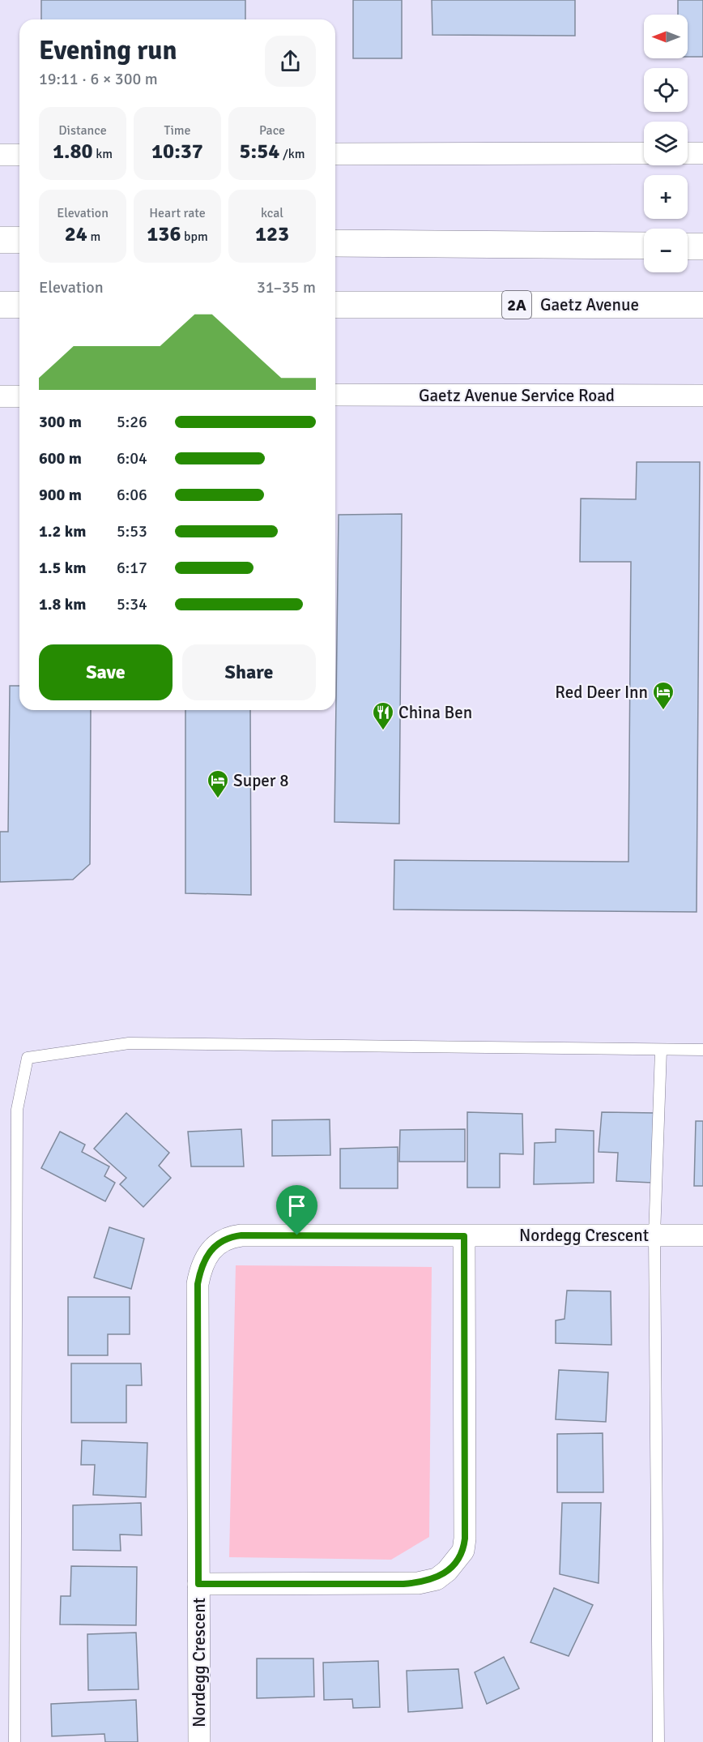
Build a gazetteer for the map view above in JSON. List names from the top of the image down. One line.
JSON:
{"streets":{"main road":["2A","Gaetz Avenue"],"street":["Gaetz Avenue Service Road","Nordegg Crescent"]},"places":{"hotel":["Red Deer Inn","Super 8"],"restaurant":["China Ben"]},"north":"left","page":{"map_buttons":["+","−"],"heading":["Evening run","19:11 · 6 × 300 m"],"stats":[["Distance","1.80 km"],["Time","10:37"],["Pace","5:54 /km"],["Elevation","24 m"],["Heart rate","136 bpm"],["kcal","123"]],"chart":["Elevation","31–35 m"],"list":[{"name":"300 m","note":"5:26"},{"name":"600 m","note":"6:04"},{"name":"900 m","note":"6:06"},{"name":"1.2 km","note":"5:53"},{"name":"1.5 km","note":"6:17"},{"name":"1.8 km","note":"5:34"}],"buttons":["Save","Share"]}}
